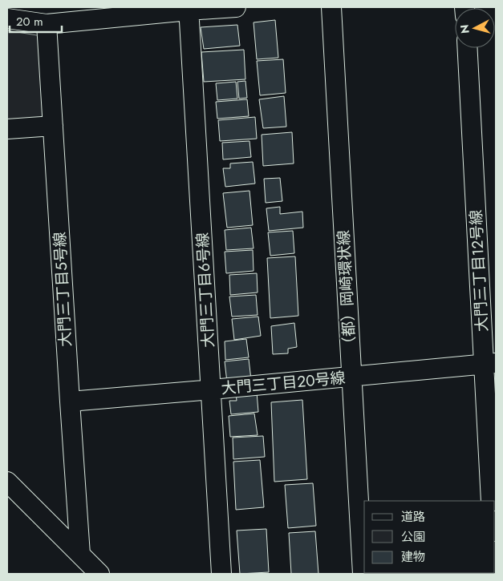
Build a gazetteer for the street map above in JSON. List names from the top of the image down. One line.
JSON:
{"streets":{"street":["大門三丁目12号線","大門三丁目5号線","大門三丁目6号線","（都）岡崎環状線","大門三丁目20号線"]},"crossings":[["大門三丁目12号線","大門三丁目20号線"],["大門三丁目5号線","大門三丁目20号線"],["大門三丁目6号線","大門三丁目20号線"],["（都）岡崎環状線","大門三丁目20号線"]],"legend":["道路","公園","建物"],"scale_bar":"20 m","north":"left"}
